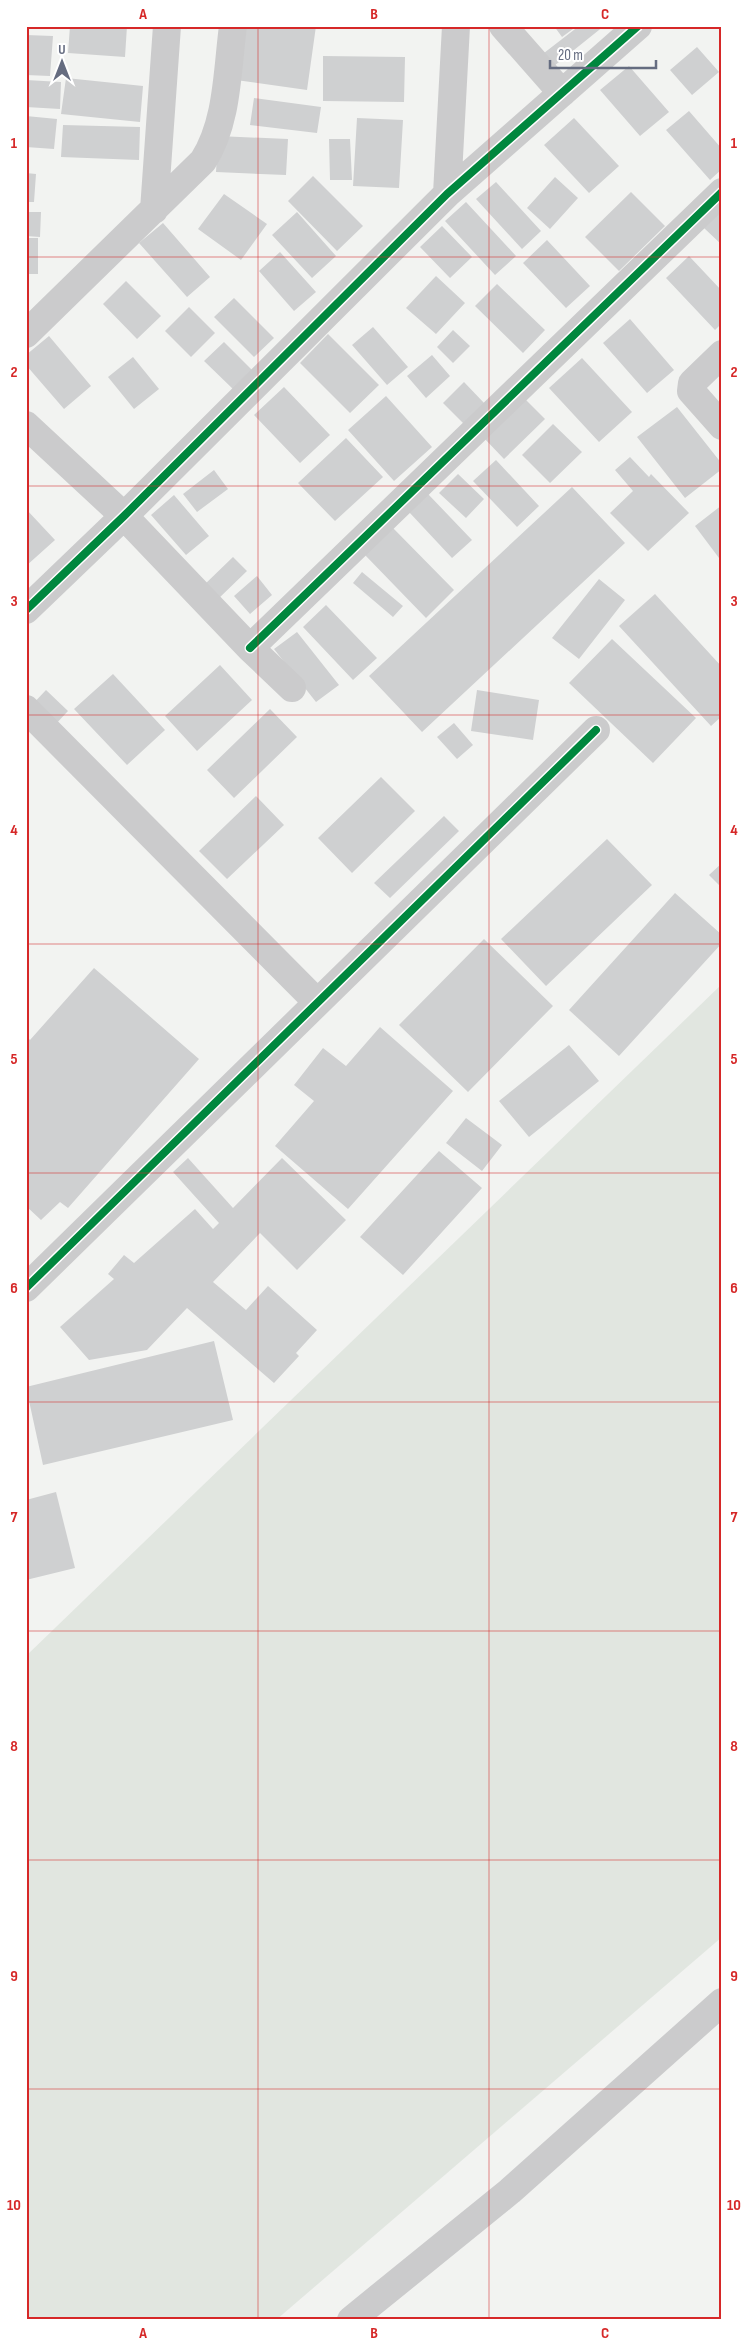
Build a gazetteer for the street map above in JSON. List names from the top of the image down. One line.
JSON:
{"scale_bar":"20 m","north":"top","grid":{"columns":["A","B","C"],"rows":["1","2","3","4","5","6","7","8","9","10"]}}
